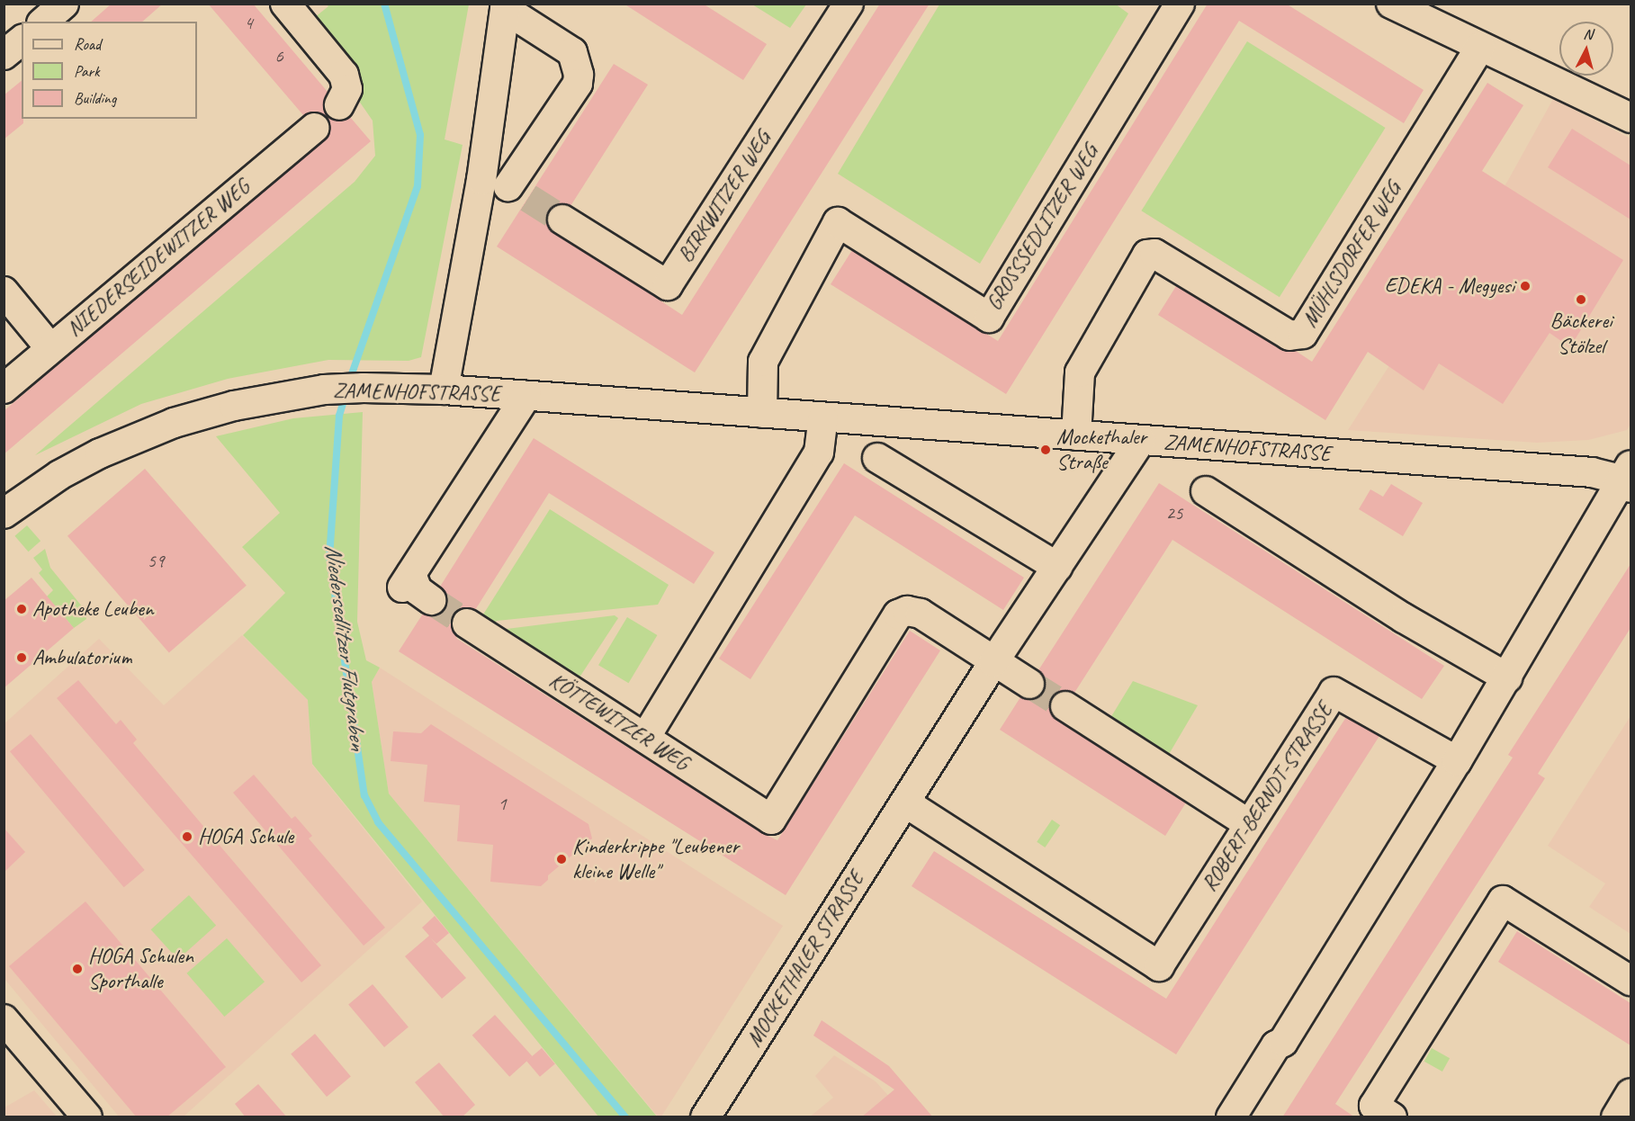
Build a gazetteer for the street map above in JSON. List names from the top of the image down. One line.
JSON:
{"streets":{"street":["BIRKWITZER WEG","GROSSSEDLITZER WEG","MÜHLSDORFER WEG","NIEDERSEIDEWITZER WEG","ZAMENHOFSTRASSE","KÖTTEWITZER WEG","ROBERT-BERNDT-STRASSE","MOCKETHALER STRASSE"]},"crossings":[["GROSSSEDLITZER WEG","ZAMENHOFSTRASSE"],["MÜHLSDORFER WEG","ZAMENHOFSTRASSE"],["ZAMENHOFSTRASSE","MOCKETHALER STRASSE"],["KÖTTEWITZER WEG","MOCKETHALER STRASSE"],["ROBERT-BERNDT-STRASSE","MOCKETHALER STRASSE"]],"water":["Niedersedlitzer Flutgraben"],"places":["EDEKA - Megyesi","Bäckerei Stölzel","Mockethaler Straße","Apotheke Leuben","Ambulatorium","HOGA Schule","Kinderkrippe \"Leubener kleine Welle\"","HOGA Schulen Sporthalle"],"house_numbers":["4","6","25","59","1"],"legend":["Road","Park","Building"],"north":"top"}
